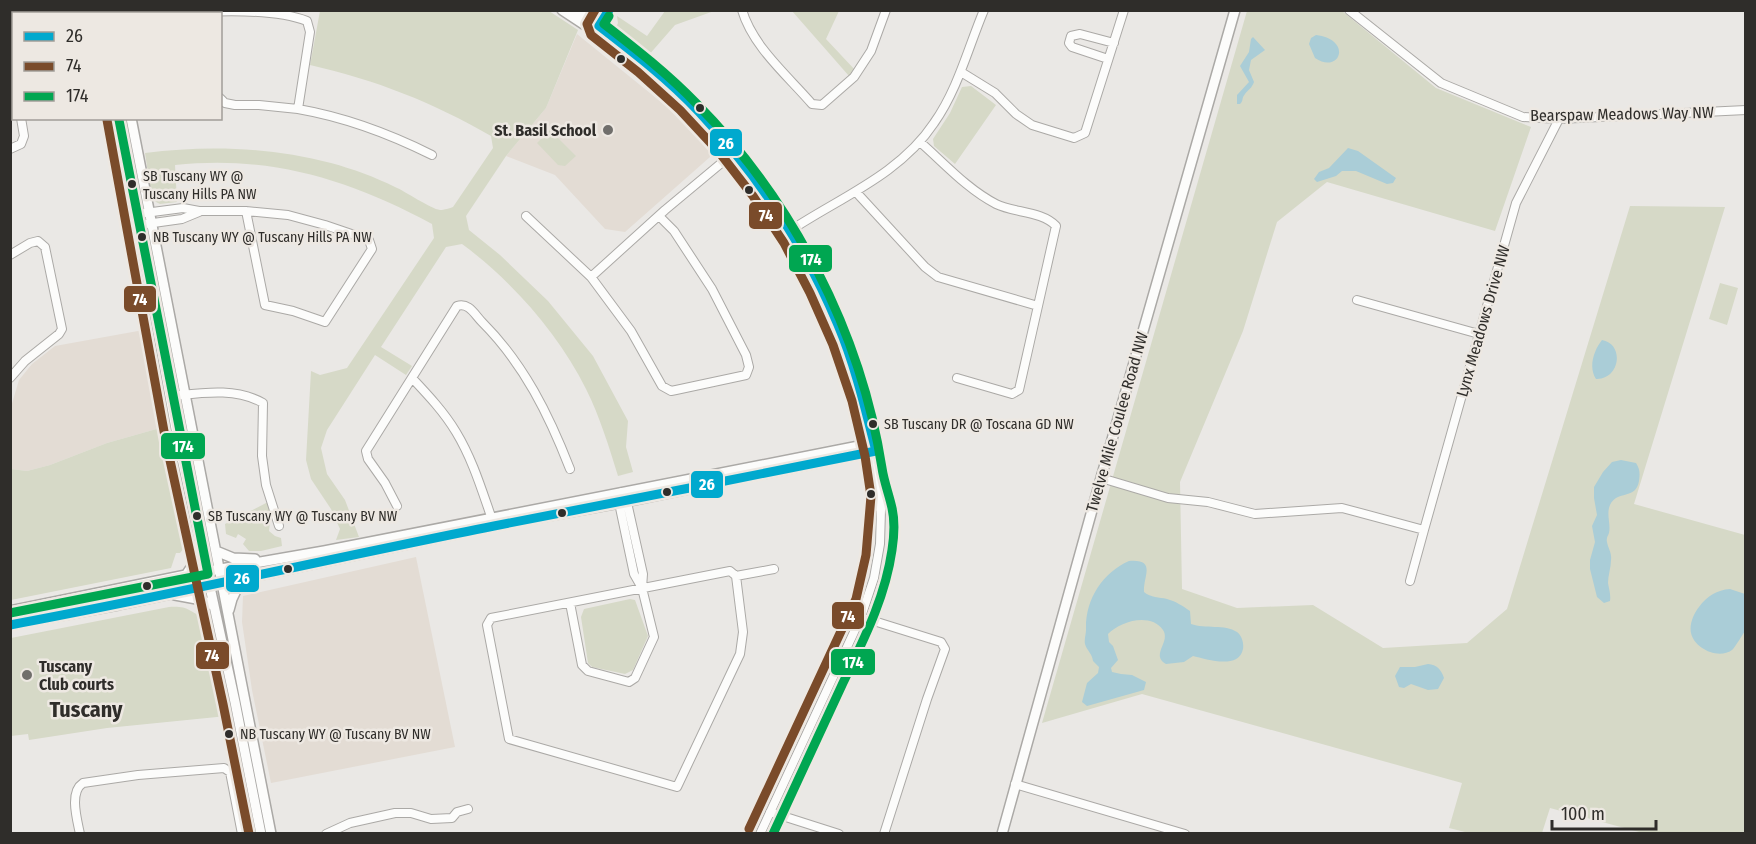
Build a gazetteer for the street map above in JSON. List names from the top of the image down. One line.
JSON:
{"streets":{"street":["Bearspaw Meadows Way NW","Lynx Meadows Drive NW","Twelve Mile Coulee Road NW"]},"crossings":[["Bearspaw Meadows Way NW","Lynx Meadows Drive NW"]],"districts":["Tuscany"],"places":["St. Basil School","SB Tuscany WY @ Tuscany Hills PA NW","NB Tuscany WY @ Tuscany Hills PA NW","SB Tuscany DR @ Toscana GD NW","SB Tuscany WY @ Tuscany BV NW","Tuscany Club courts","NB Tuscany WY @ Tuscany BV NW"],"lines":["transit line 26","transit line 74","transit line 174"],"legend":["26","74","174"],"scale_bar":"100 m"}
